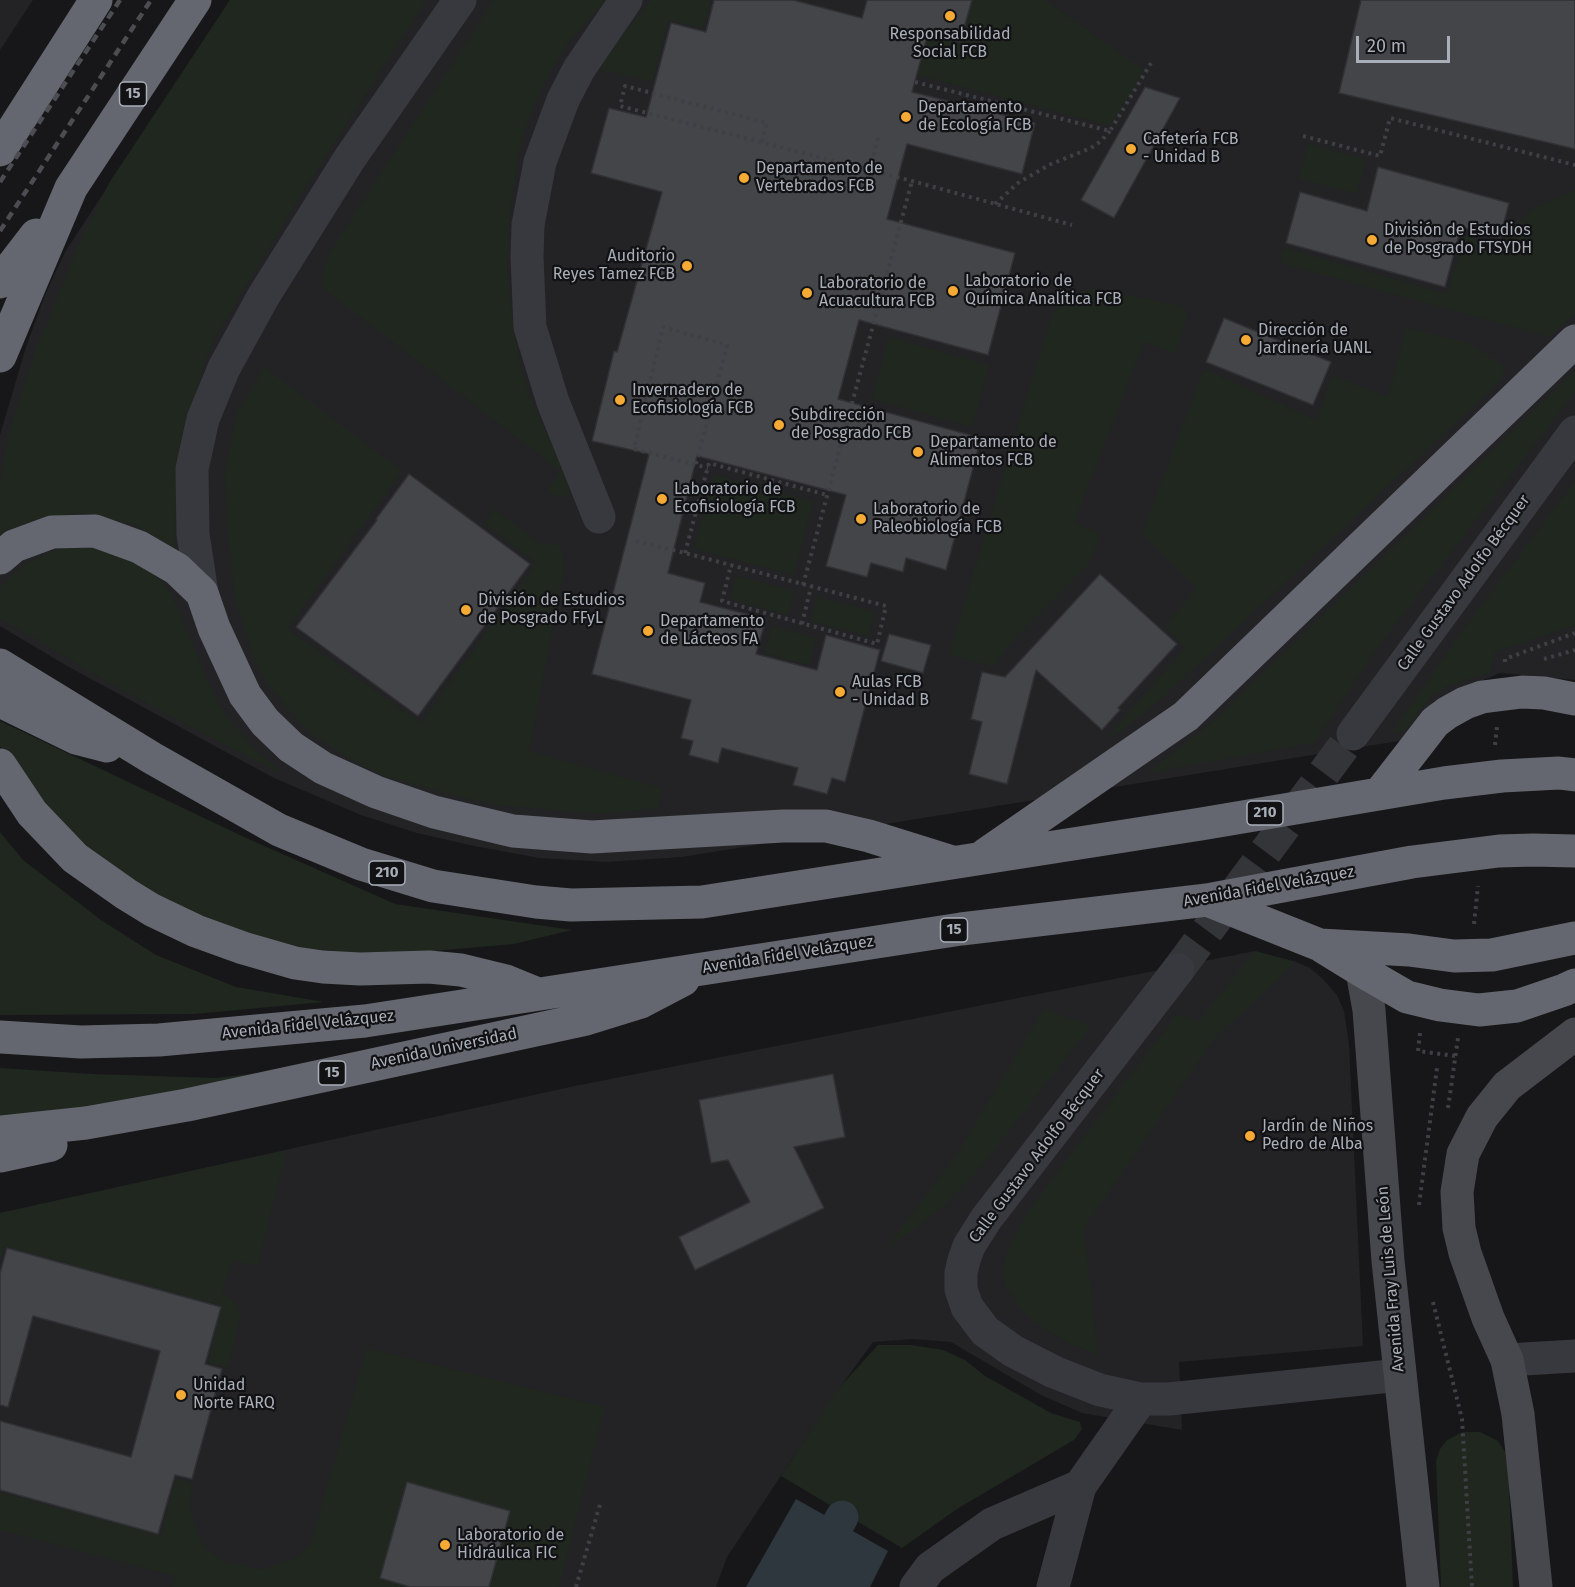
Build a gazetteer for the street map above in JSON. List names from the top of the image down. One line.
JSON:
{"streets":{"highway":["15","210","Avenida Fidel Velázquez","Avenida Universidad"],"street":["Calle Gustavo Adolfo Bécquer","Avenida Fray Luis de León"]},"crossings":[["Calle Gustavo Adolfo Bécquer","Avenida Fray Luis de León"],["Avenida Fidel Velázquez","Avenida Universidad"]],"places":["Responsabilidad Social FCB","Departamento de Ecología FCB","Cafetería FCB - Unidad B","Departamento de Vertebrados FCB","División de Estudios de Posgrado FTSYDH","Auditorio Reyes Tamez FCB","Laboratorio de Química Analítica FCB","Laboratorio de Acuacultura FCB","Dirección de Jardinería UANL","Invernadero de Ecofisiología FCB","Subdirección de Posgrado FCB","Departamento de Alimentos FCB","Laboratorio de Ecofisiología FCB","Laboratorio de Paleobiología FCB","División de Estudios de Posgrado FFyL","Departamento de Lácteos FA","Aulas FCB - Unidad B","Jardín de Niños Pedro de Alba","Unidad Norte FARQ","Laboratorio de Hidráulica FIC"],"scale_bar":"20 m"}
